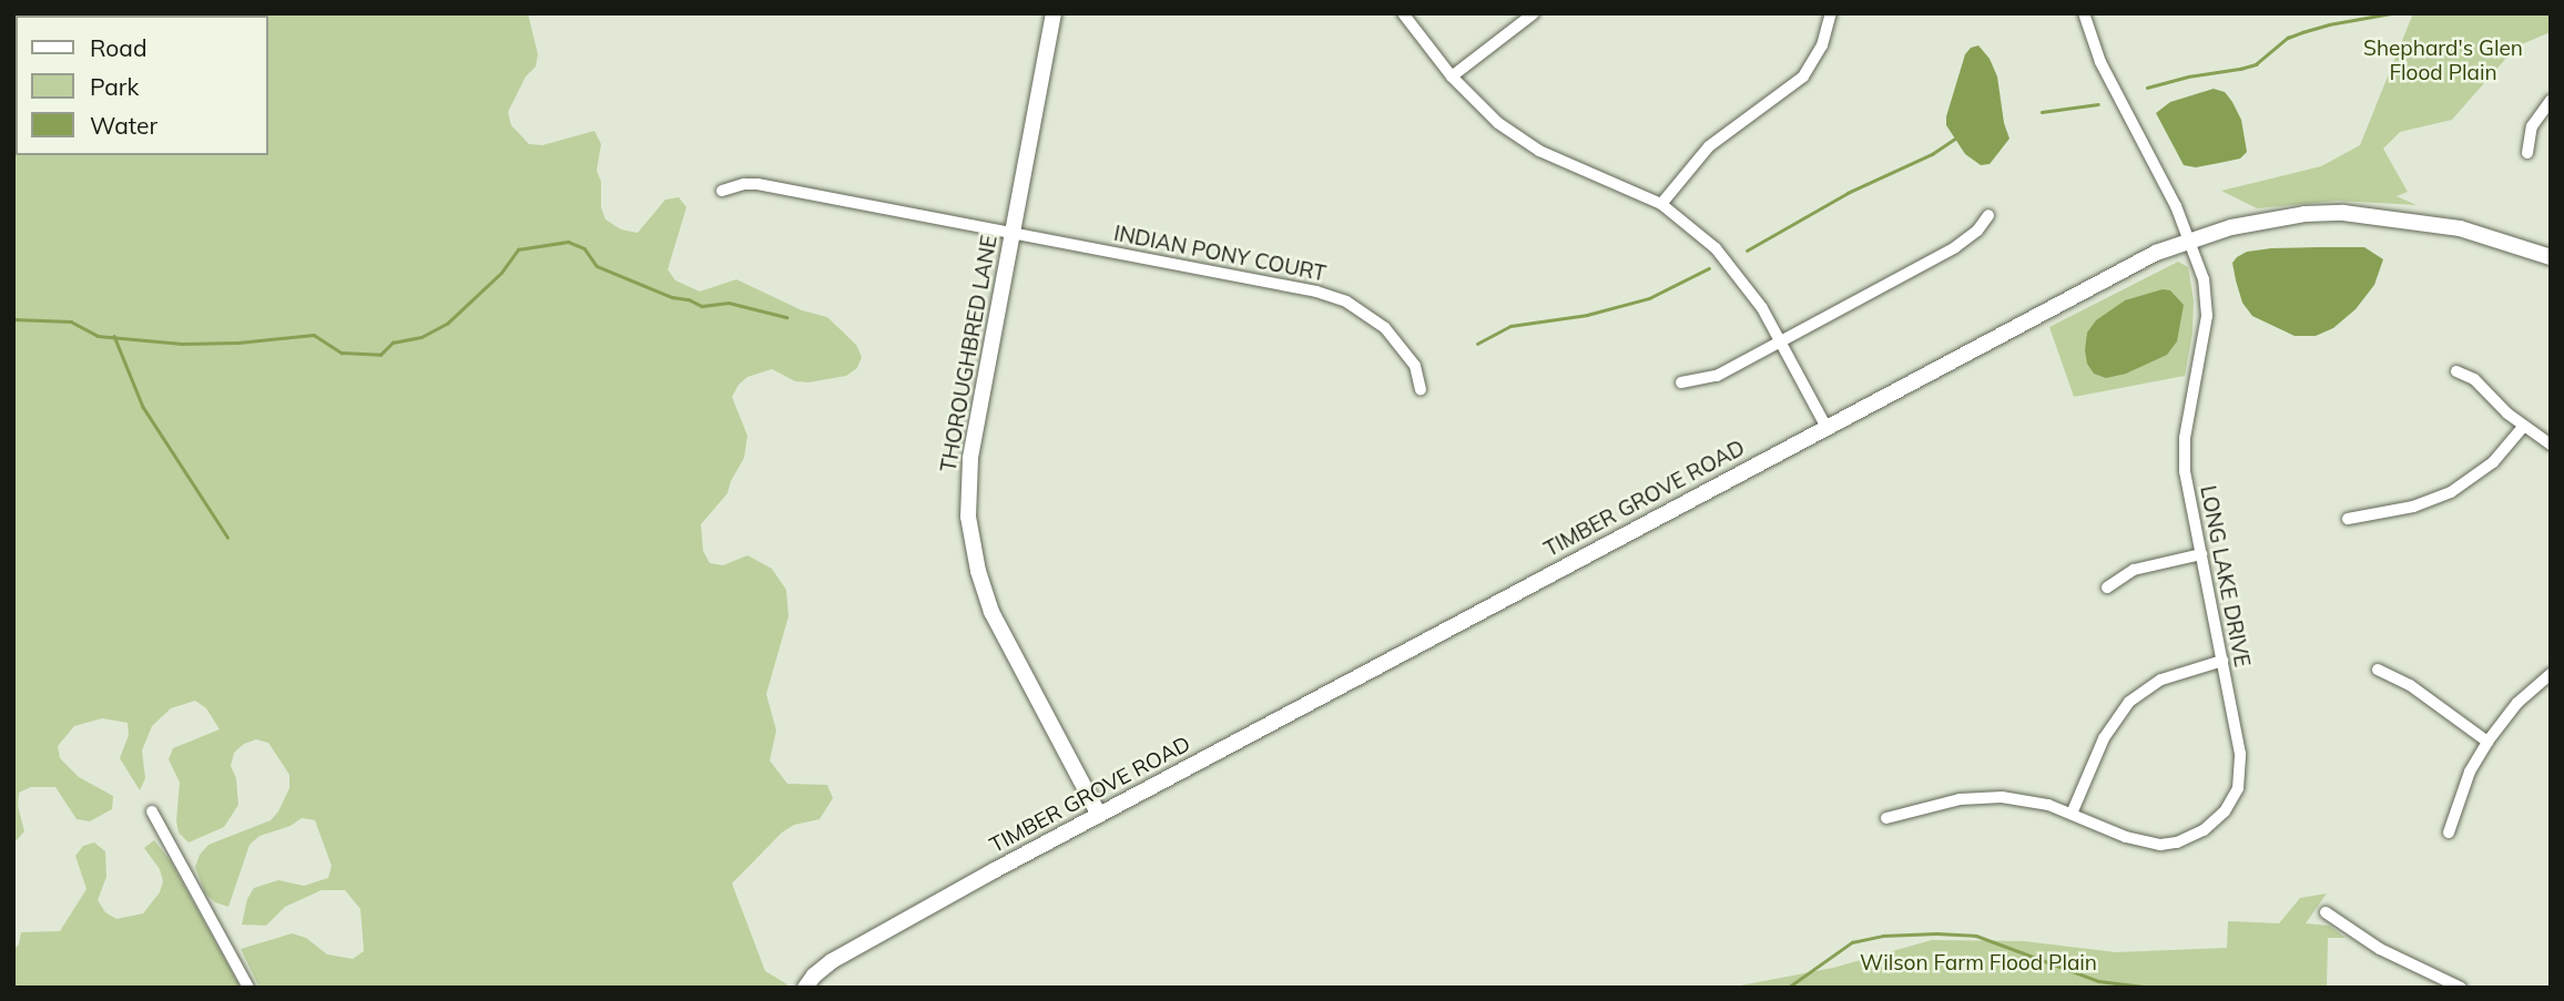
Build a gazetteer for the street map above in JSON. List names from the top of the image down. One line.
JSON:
{"streets":{"street":["INDIAN PONY COURT","THOROUGHBRED LANE","TIMBER GROVE ROAD","LONG LAKE DRIVE"]},"crossings":[["INDIAN PONY COURT","THOROUGHBRED LANE"],["THOROUGHBRED LANE","TIMBER GROVE ROAD"],["TIMBER GROVE ROAD","LONG LAKE DRIVE"]],"parks":["Shephard's Glen Flood Plain","Wilson Farm Flood Plain"],"legend":["Road","Park","Water"]}
